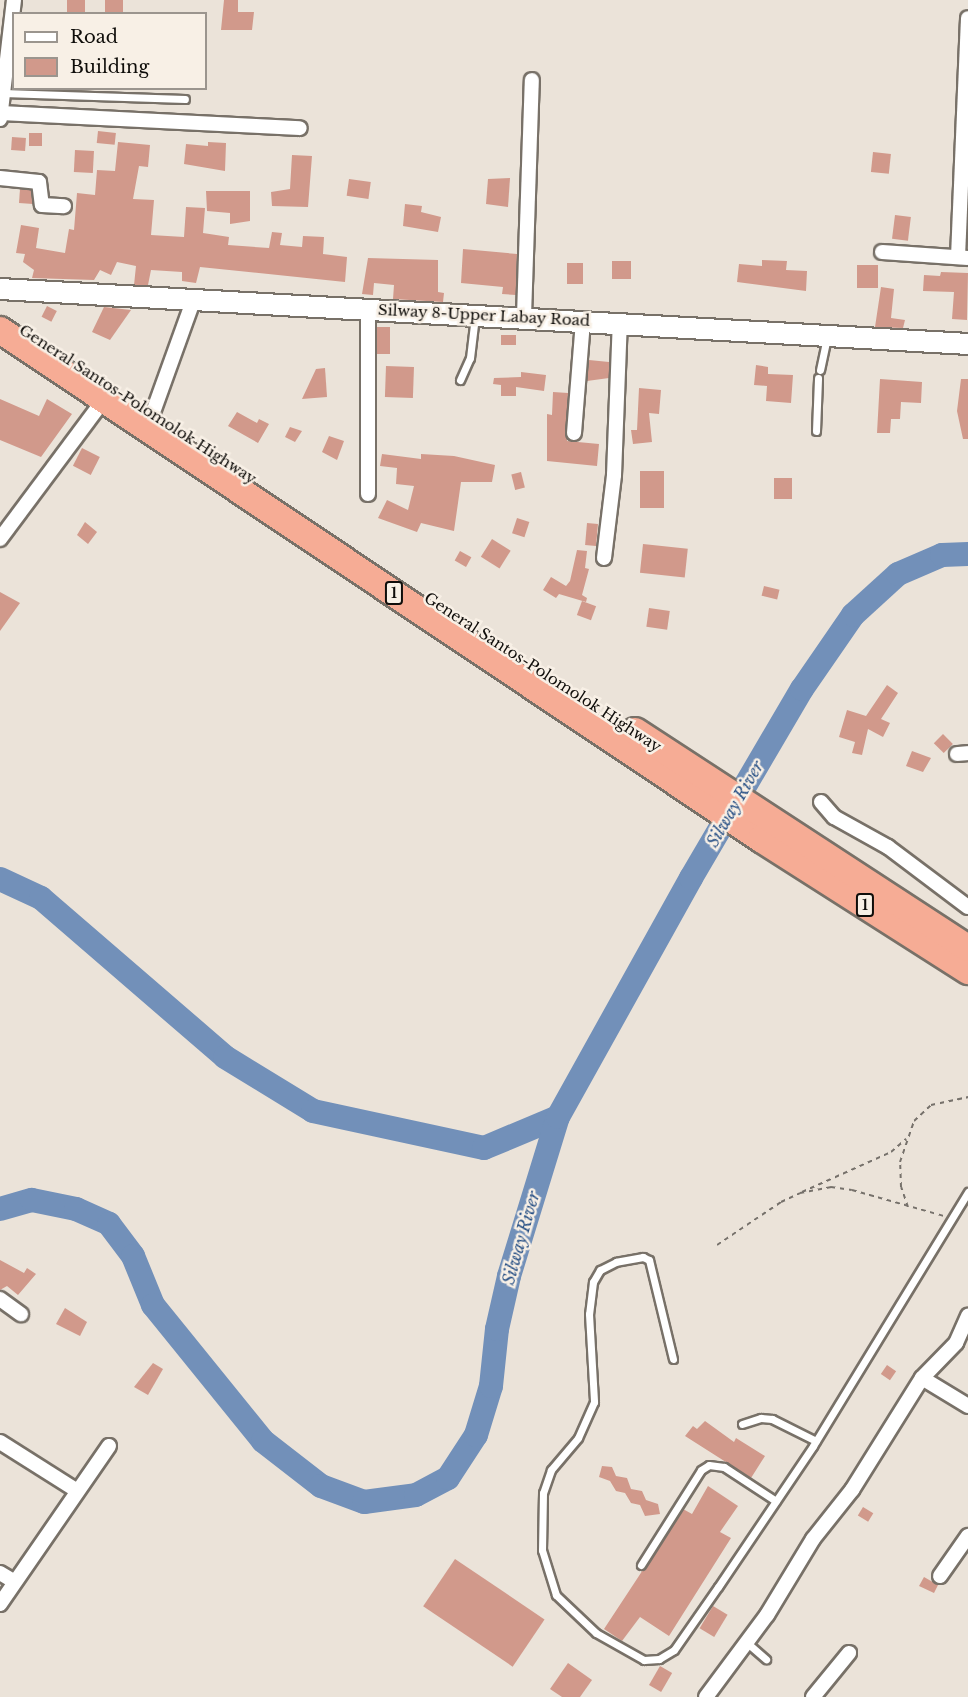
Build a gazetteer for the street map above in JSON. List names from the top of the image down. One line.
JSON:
{"streets":{"highway":["General Santos-Polomolok Highway","1"],"main road":["Silway 8-Upper Labay Road"]},"crossings":[["General Santos-Polomolok Highway","1"]],"water":["Silway River"],"legend":["Road","Building"]}
